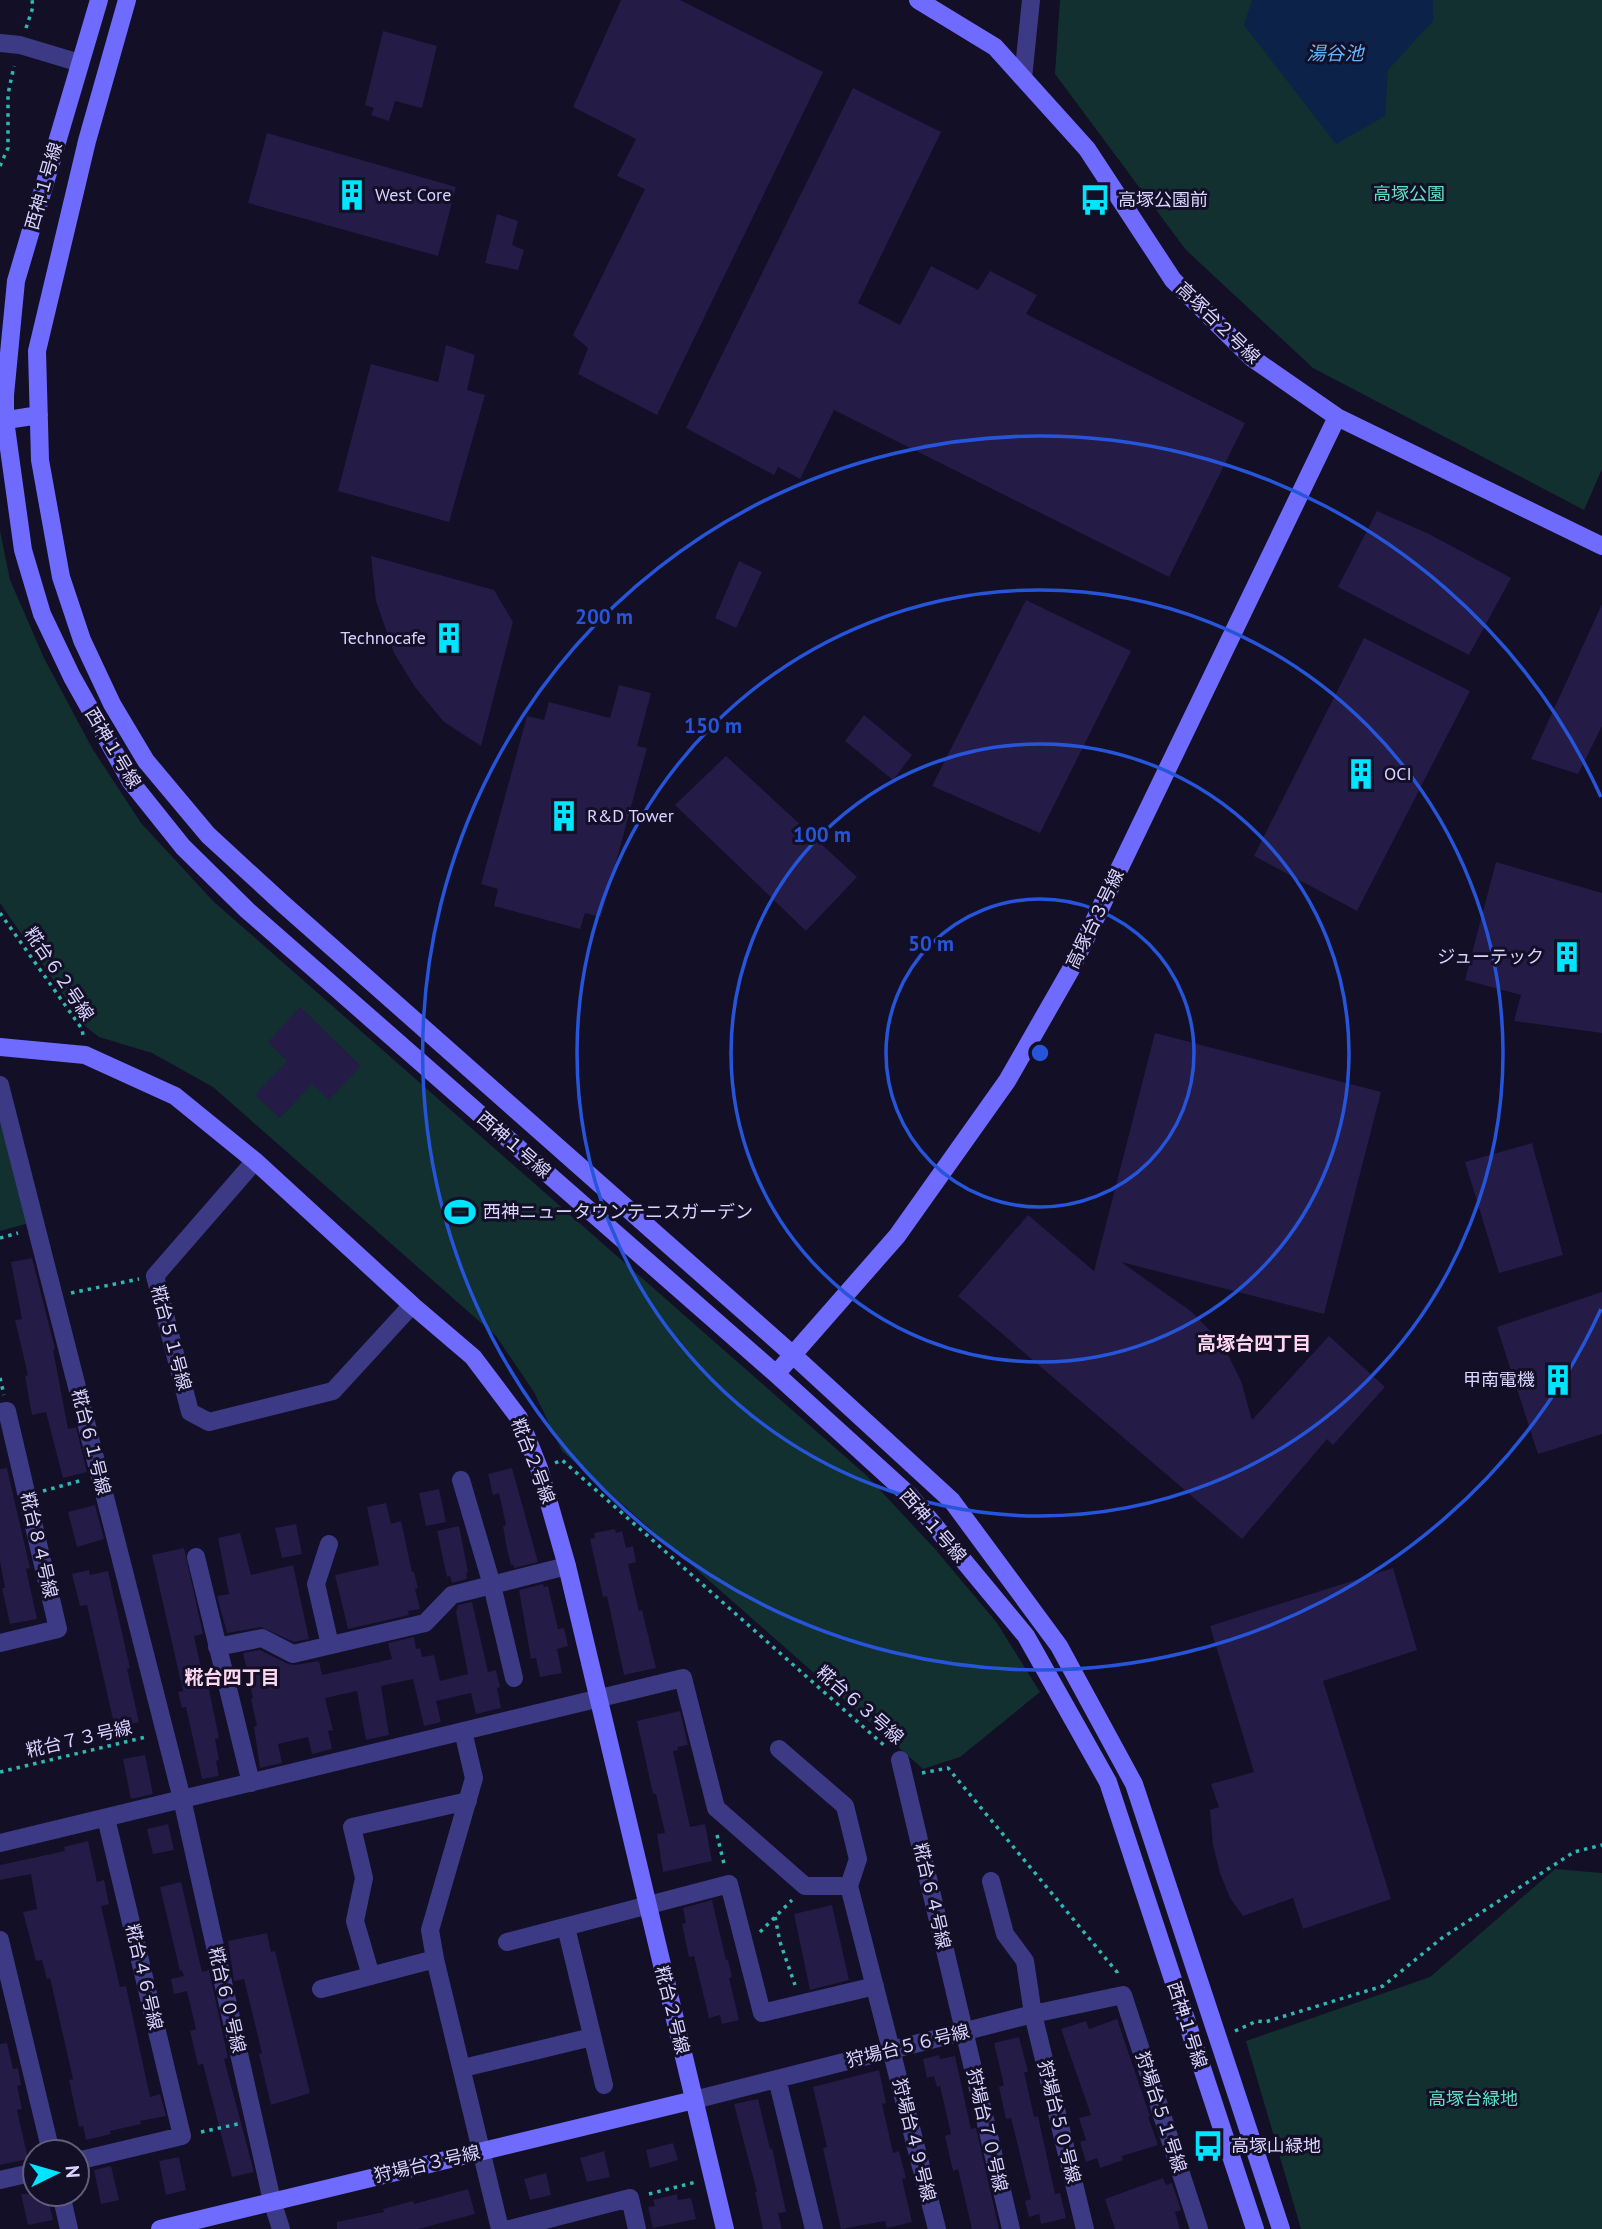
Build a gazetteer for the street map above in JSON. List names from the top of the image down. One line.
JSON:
{"streets":{"street":["西神１号線","高塚台２号線","高塚台３号線","糀台５１号線","糀台６１号線","糀台２号線","糀台８４号線","糀台６４号線","糀台４６号線","糀台６０号線","狩場台５６号線","狩場台５１号線","狩場台５０号線","狩場台７０号線","狩場台４９号線","狩場台３号線"],"path":["糀台６２号線","糀台６３号線","糀台７３号線"]},"crossings":[["西神１号線","高塚台３号線"],["高塚台２号線","高塚台３号線"],["糀台６２号線","糀台２号線"],["糀台５１号線","糀台２号線"],["糀台６１号線","糀台７３号線"],["糀台６１号線","糀台６０号線"],["糀台２号線","糀台６３号線"],["糀台２号線","狩場台５６号線"],["糀台２号線","狩場台３号線"],["糀台６３号線","糀台６４号線"],["糀台６３号線","狩場台５６号線"],["糀台６３号線","狩場台５１号線"],["糀台６４号線","狩場台５６号線"],["糀台６４号線","狩場台７０号線"],["糀台６０号線","狩場台３号線"],["狩場台５６号線","狩場台５１号線"],["狩場台５６号線","狩場台５０号線"],["狩場台５６号線","狩場台７０号線"],["狩場台５６号線","狩場台４９号線"],["狩場台５６号線","狩場台３号線"]],"districts":["高塚台四丁目","糀台四丁目"],"water":["湯谷池"],"parks":["高塚公園","高塚台緑地"],"places":{"building":["West Core","Technocafe","OCI","R&D Tower","ジューテック","甲南電機"],"bus stop":["高塚公園前","高塚山緑地"],"sports":["西神ニュータウンテニスガーデン"]},"north":"right","rings":["200 m","150 m","100 m","50 m"]}
